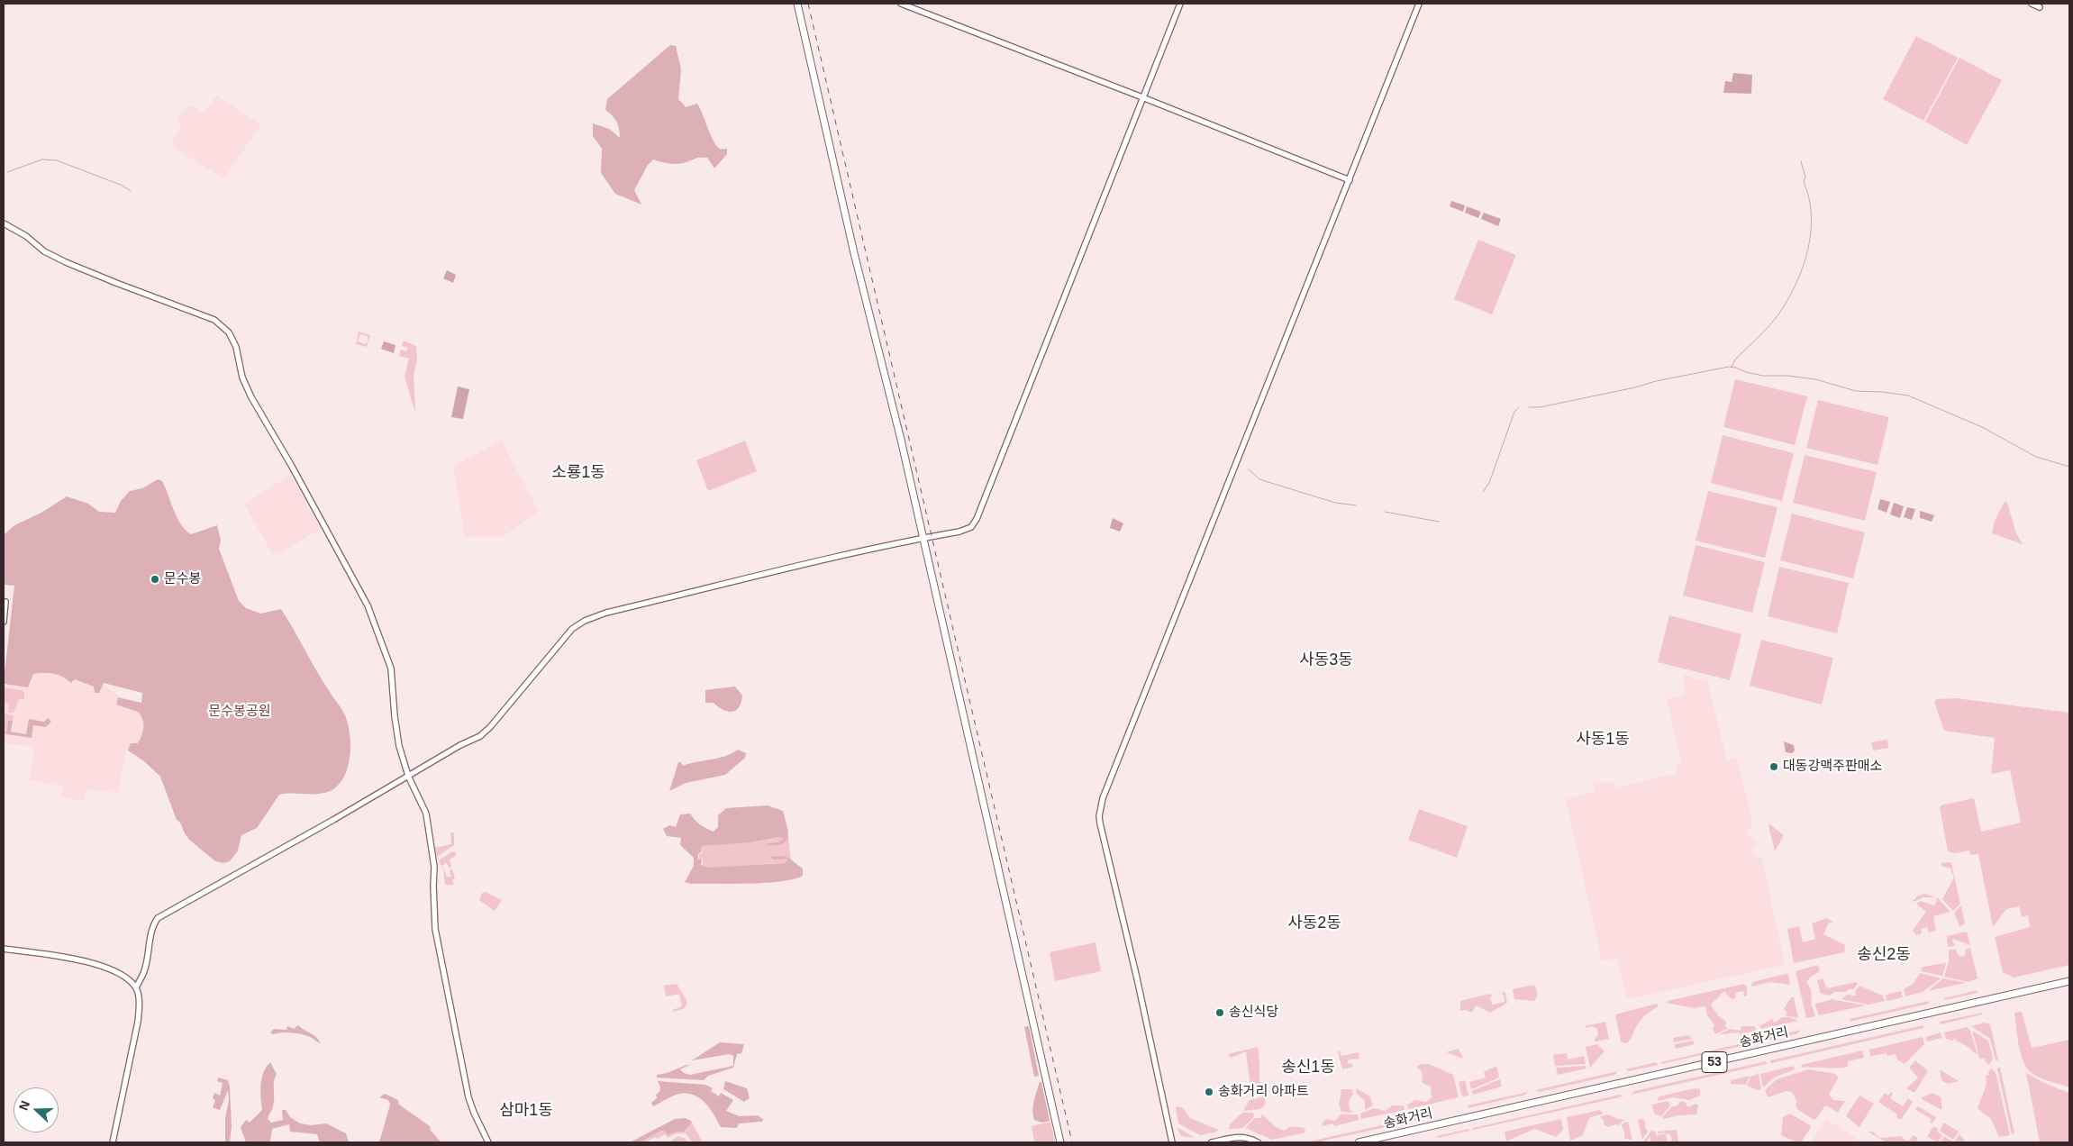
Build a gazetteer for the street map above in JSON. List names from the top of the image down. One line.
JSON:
{"streets":{"main road":["송화거리","53"]},"districts":["소룡1동","사동3동","사동1동","사동2동","송신2동","송신1동","삼마1동"],"parks":["문수봉공원"],"places":["문수봉","대동강맥주판매소","송신식당","송화거리 아파트"],"north":"left"}
